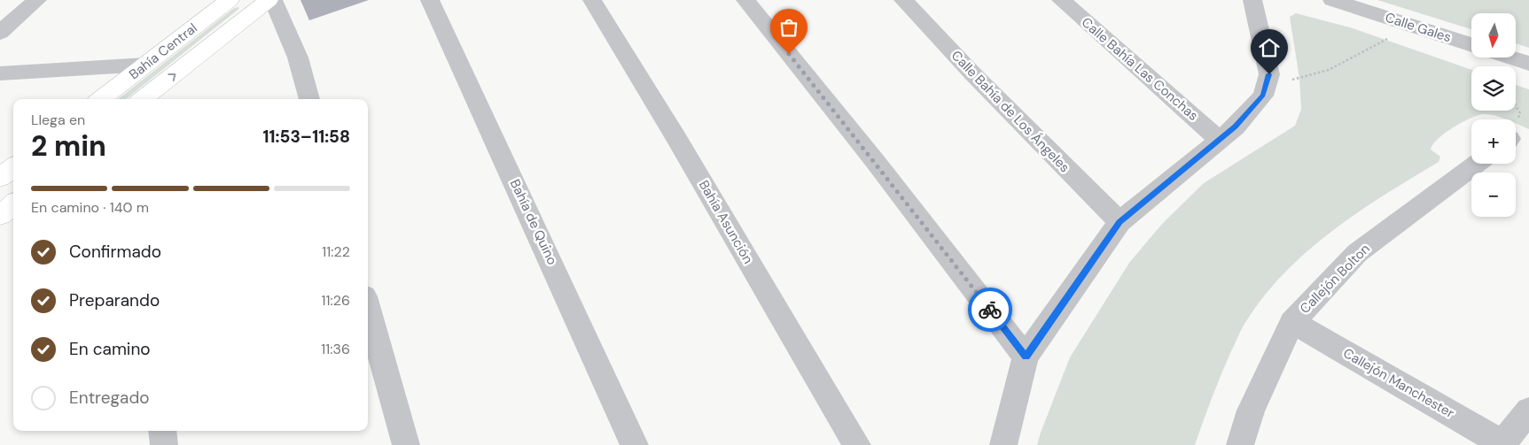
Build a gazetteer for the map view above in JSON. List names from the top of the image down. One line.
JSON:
{"streets":{"street":["Calle Gales","Bahía Central","Calle Bahía Las Conchas","Calle Bahía de Los Ángeles","Bahía de Quino","Bahía Asunción","Callejón Bolton","Callejón Manchester"]},"crossings":[["Callejón Bolton","Callejón Manchester"]],"north":"bottom","page":{"map_buttons":["+","−"],"heading":["2 min","Llega en","11:53–11:58"],"bar":"En camino · 140 m","list":[["Confirmado","11:22"],["Preparando","11:26"],["En camino","11:36"],"Entregado"]}}
